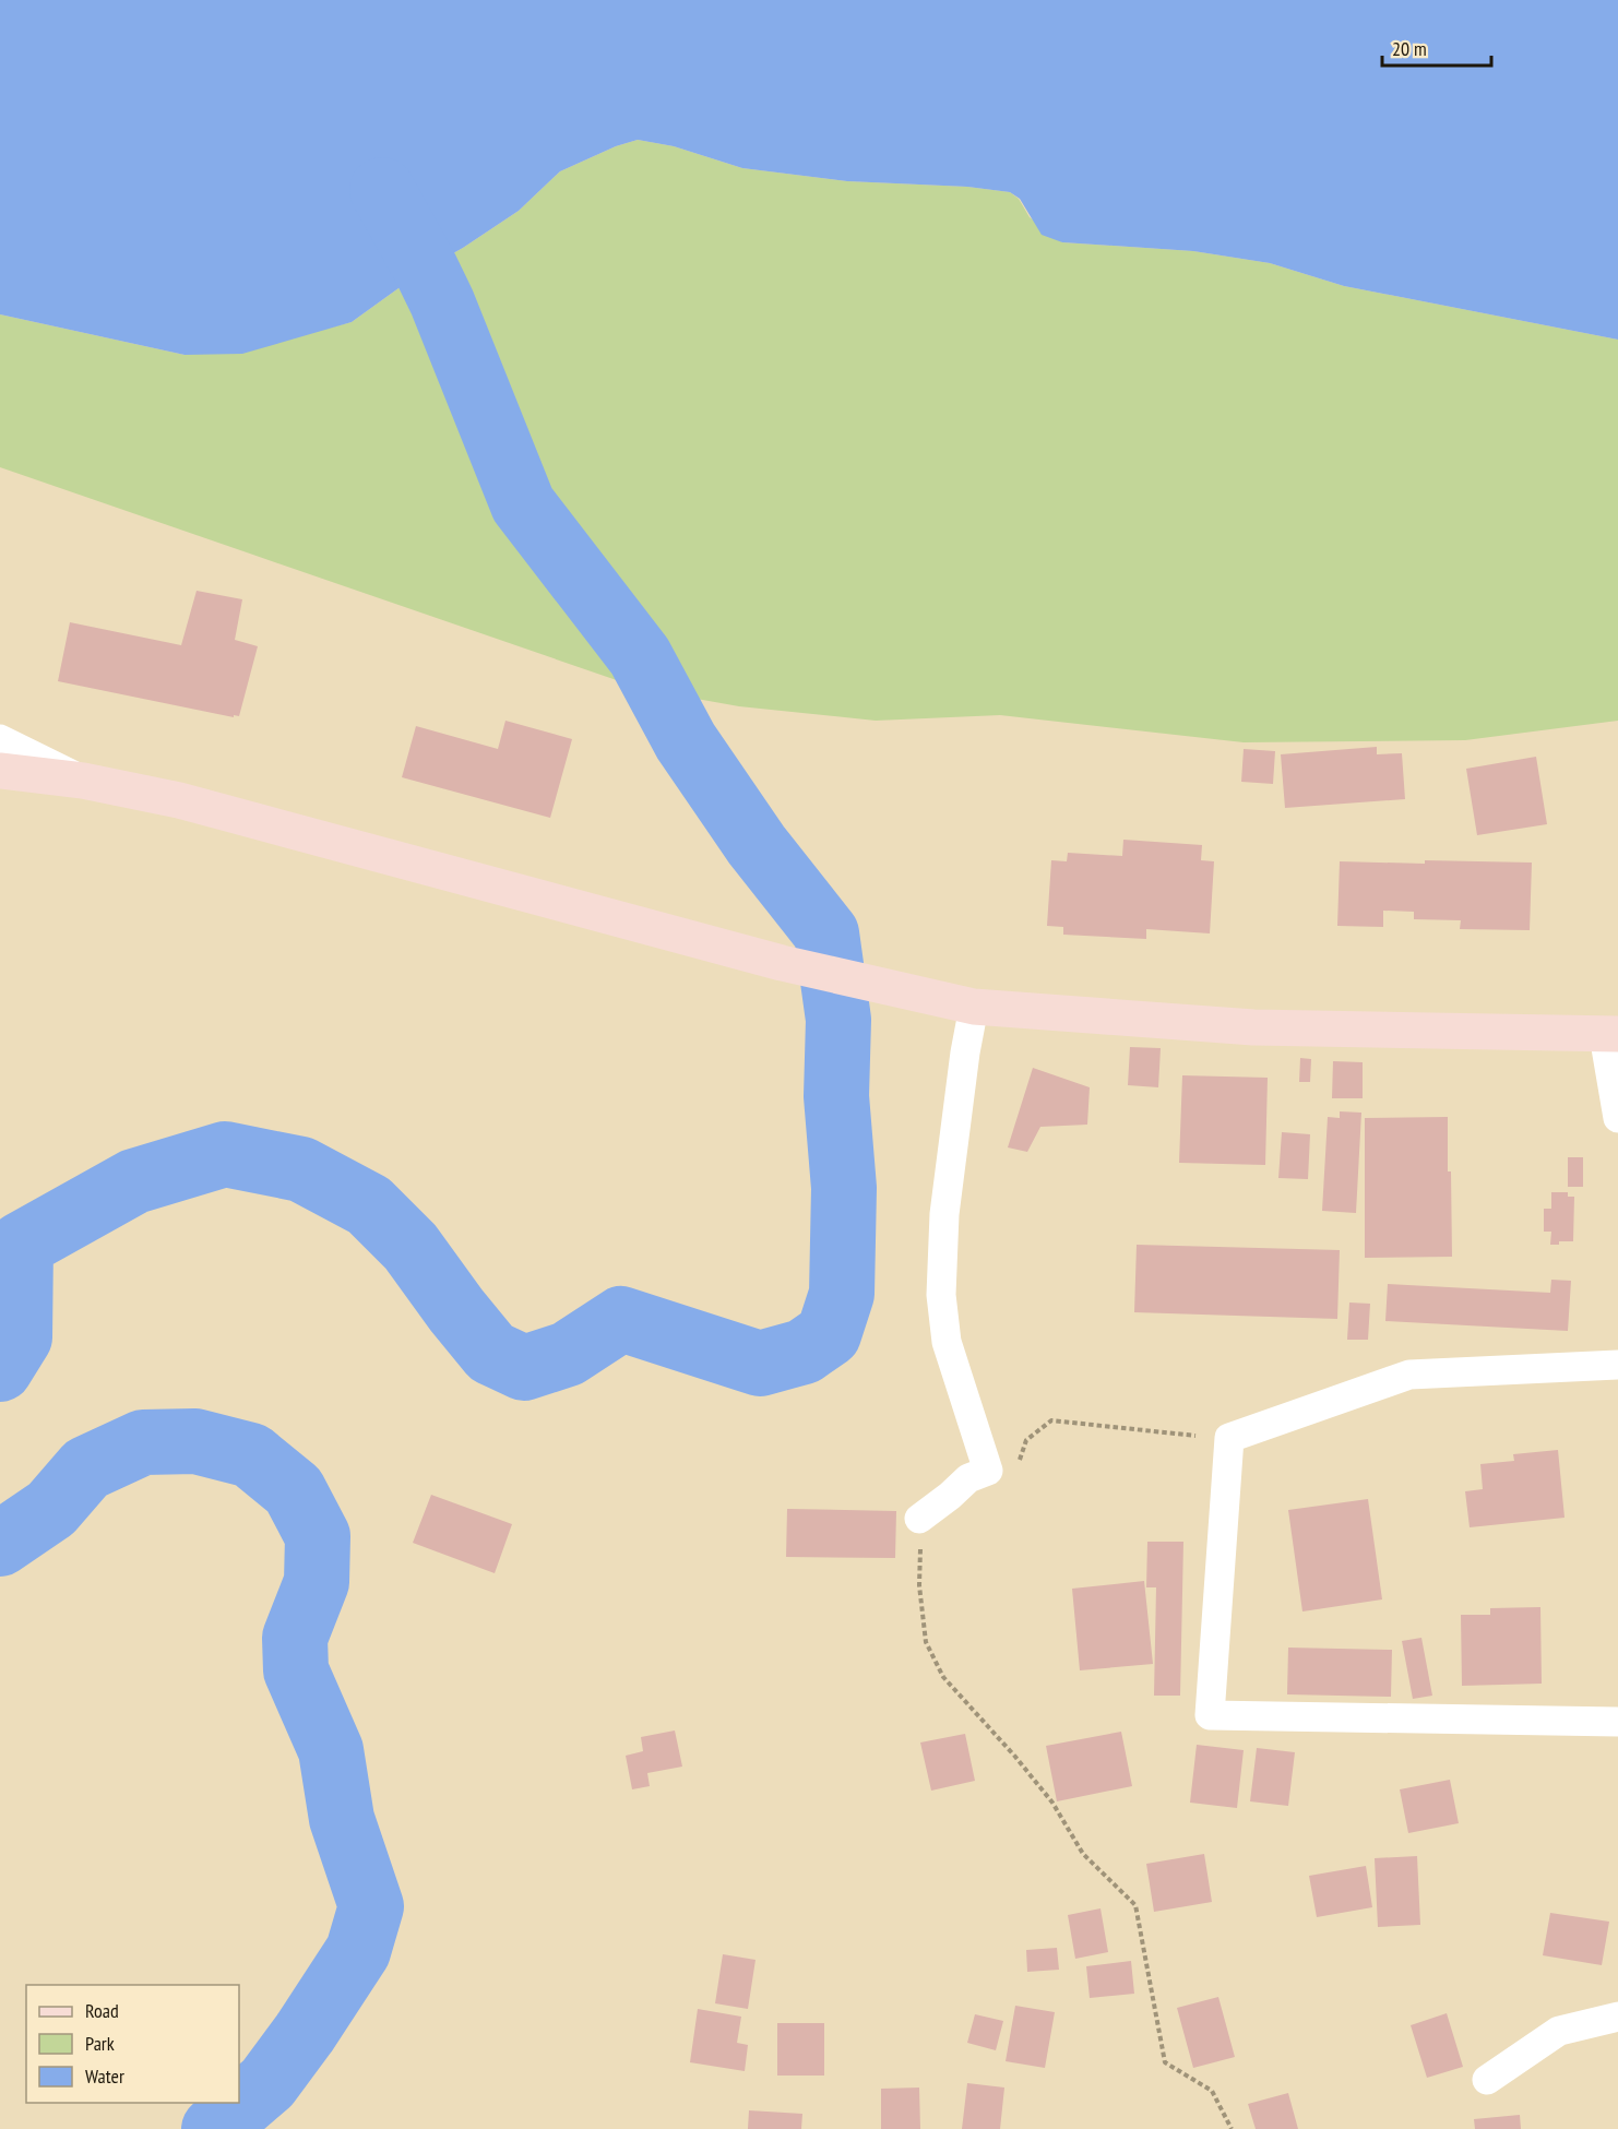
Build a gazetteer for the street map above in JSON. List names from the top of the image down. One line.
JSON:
{"legend":["Road","Park","Water"],"scale_bar":"20 m"}
